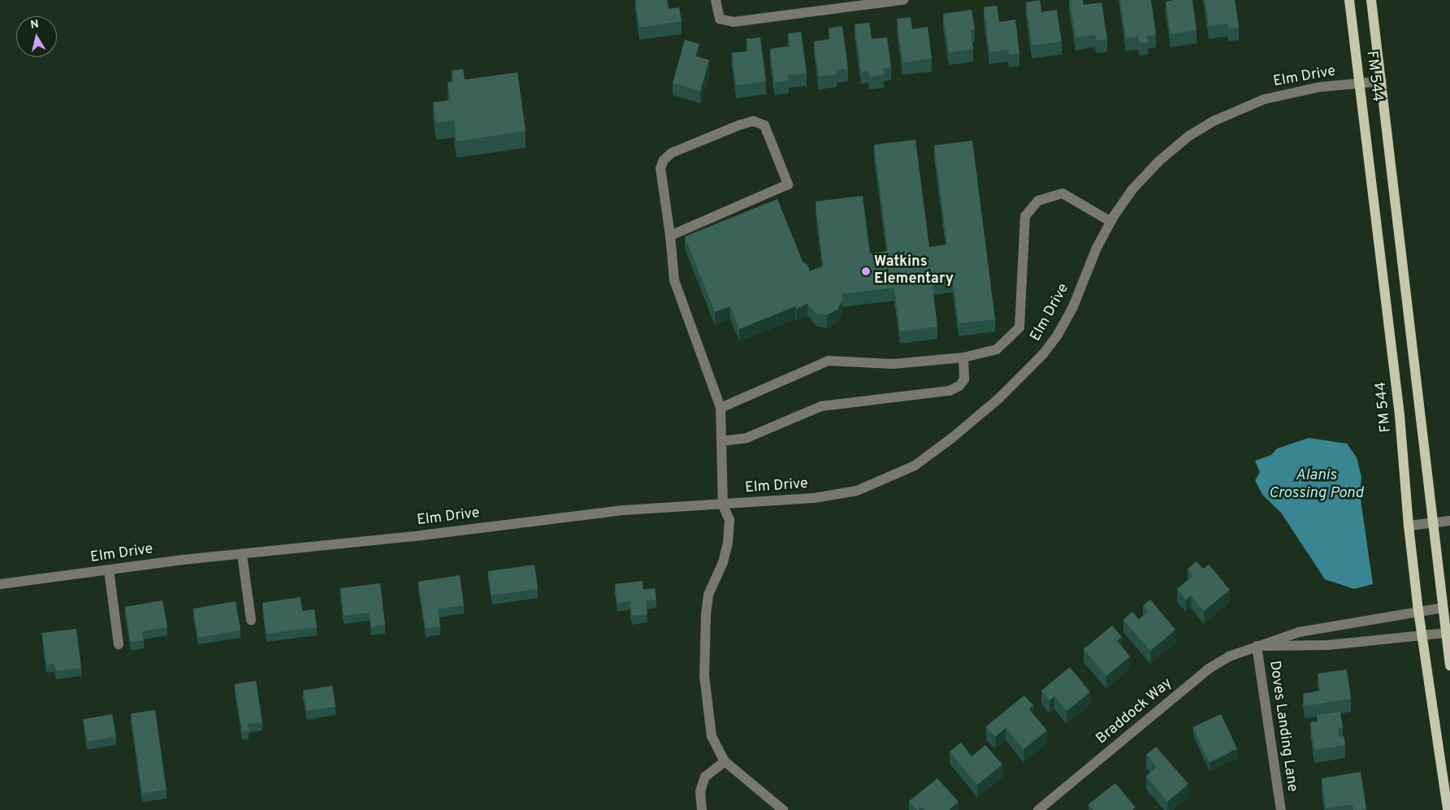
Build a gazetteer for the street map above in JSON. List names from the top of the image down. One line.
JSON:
{"streets":{"main road":["FM 544"],"street":["Elm Drive","Braddock Way","Doves Landing Lane"]},"crossings":[["FM 544","Elm Drive"],["FM 544","Braddock Way"],["Braddock Way","Doves Landing Lane"]],"water":["Alanis Crossing Pond"],"places":["Watkins Elementary"],"north":"top"}
